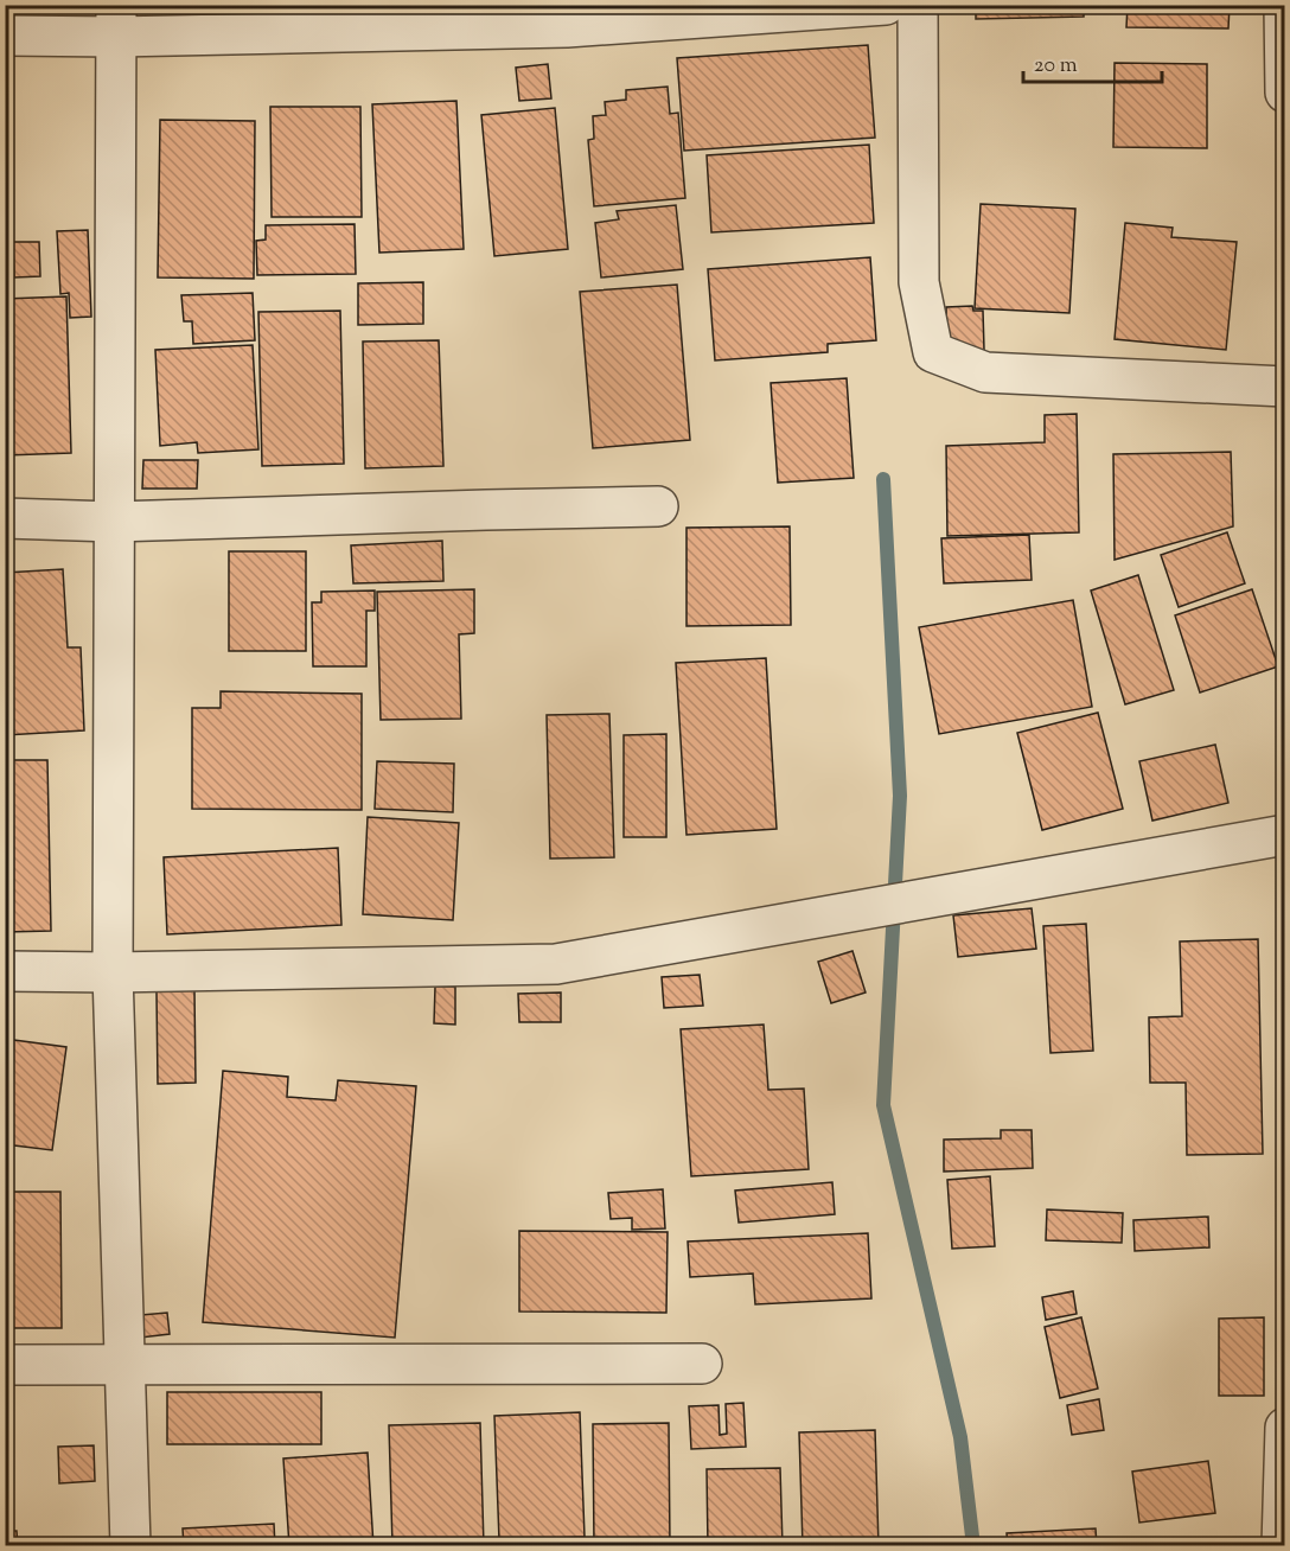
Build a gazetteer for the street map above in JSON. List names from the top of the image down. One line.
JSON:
{"scale_bar":"20 m"}
